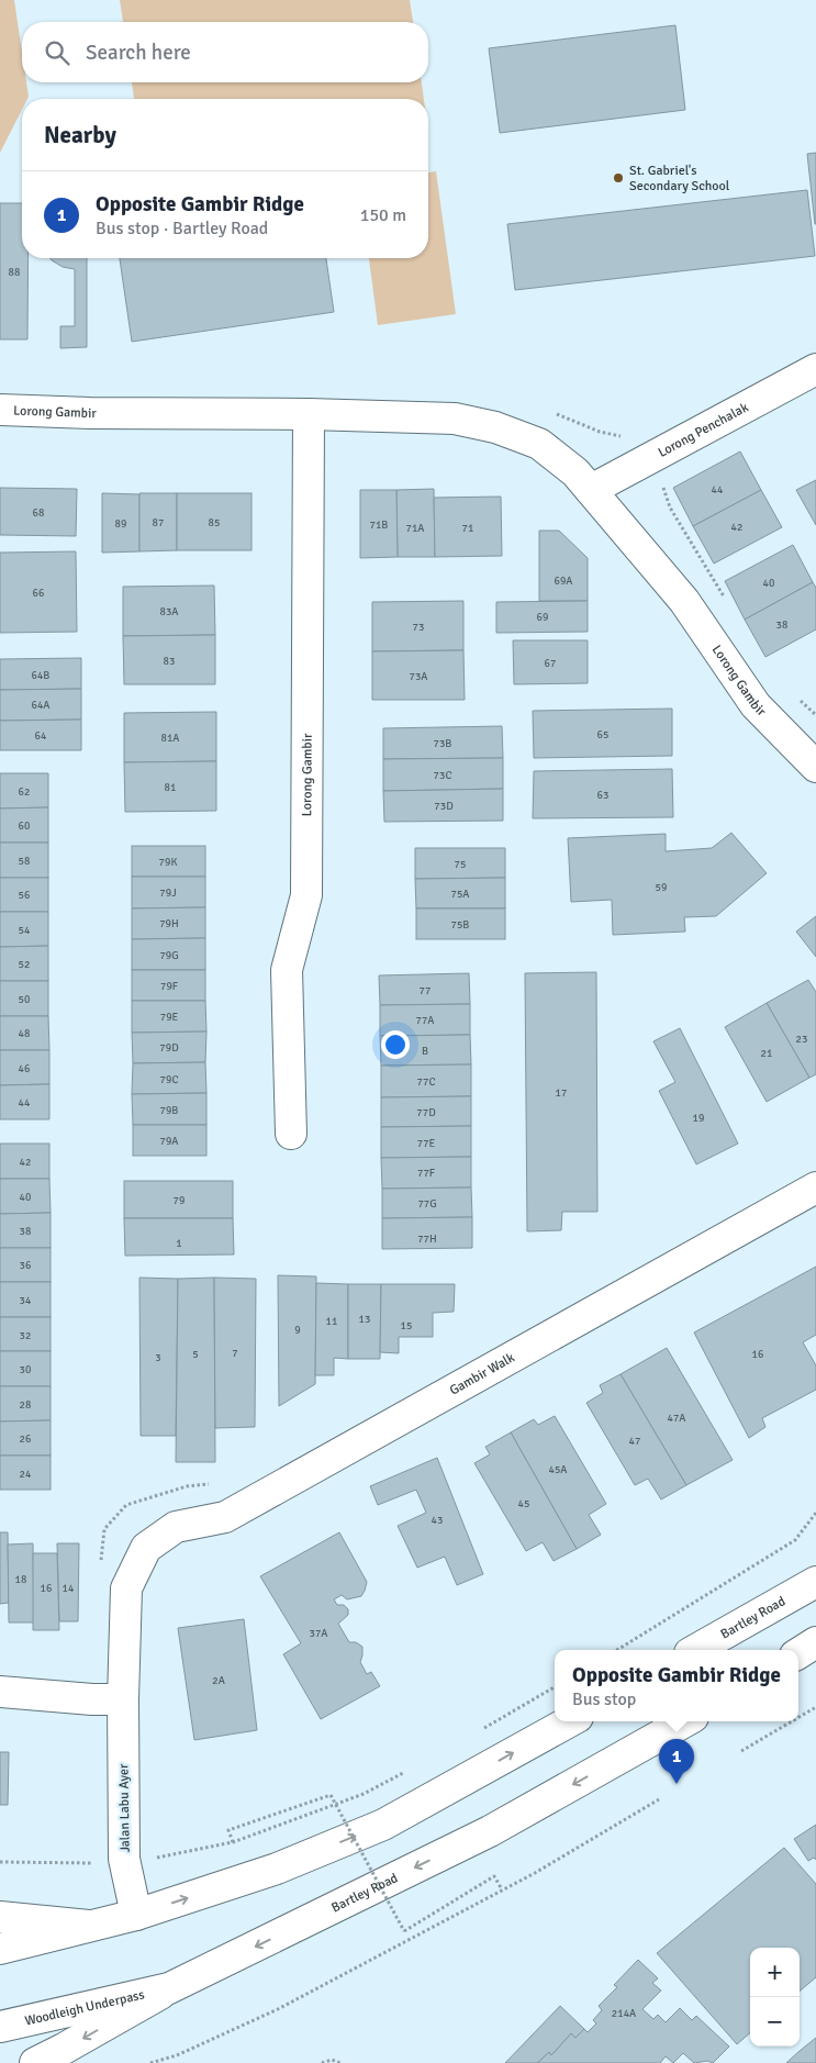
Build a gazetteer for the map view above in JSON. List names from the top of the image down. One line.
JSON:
{"streets":{"main road":["Lorong Gambir","Lorong Penchalak","Gambir Walk","Bartley Road","Jalan Labu Ayer","Woodleigh Underpass"]},"crossings":[["Lorong Gambir","Lorong Penchalak"],["Gambir Walk","Jalan Labu Ayer"],["Bartley Road","Woodleigh Underpass"]],"places":["St. Gabriel's Secondary School"],"house_numbers":["88","44","68","87","85","89","71B","42","71A","71","69A","40","66","83A","69","38","73","83","67","64B","73A","64A","65","64","81A","73B","73C","81","62","63","73D","60","58","79K","75","59","79J","75A","56","79H","75B","54","79G","52","79F","77","50","79E","77A","48","23","79D","B","21","46","79C","77C","17","44","79B","77D","19","79A","77E","42","77F","40","79","77G","38","77H","1","36","34","13","11","15","9","32","7","5","16","3","30","28","47A","26","47","45A","24","45","43","18","16","14","37A","2A","214A"],"page":{"search":"Search here","heading":"Nearby","list":[{"mark":"1","name":"Opposite Gambir Ridge","note":"Bus stop · Bartley Road","value":"150 m"}],"popup":["Opposite Gambir Ridge","Bus stop"],"pins":"1","map_buttons":["+","−"]}}
